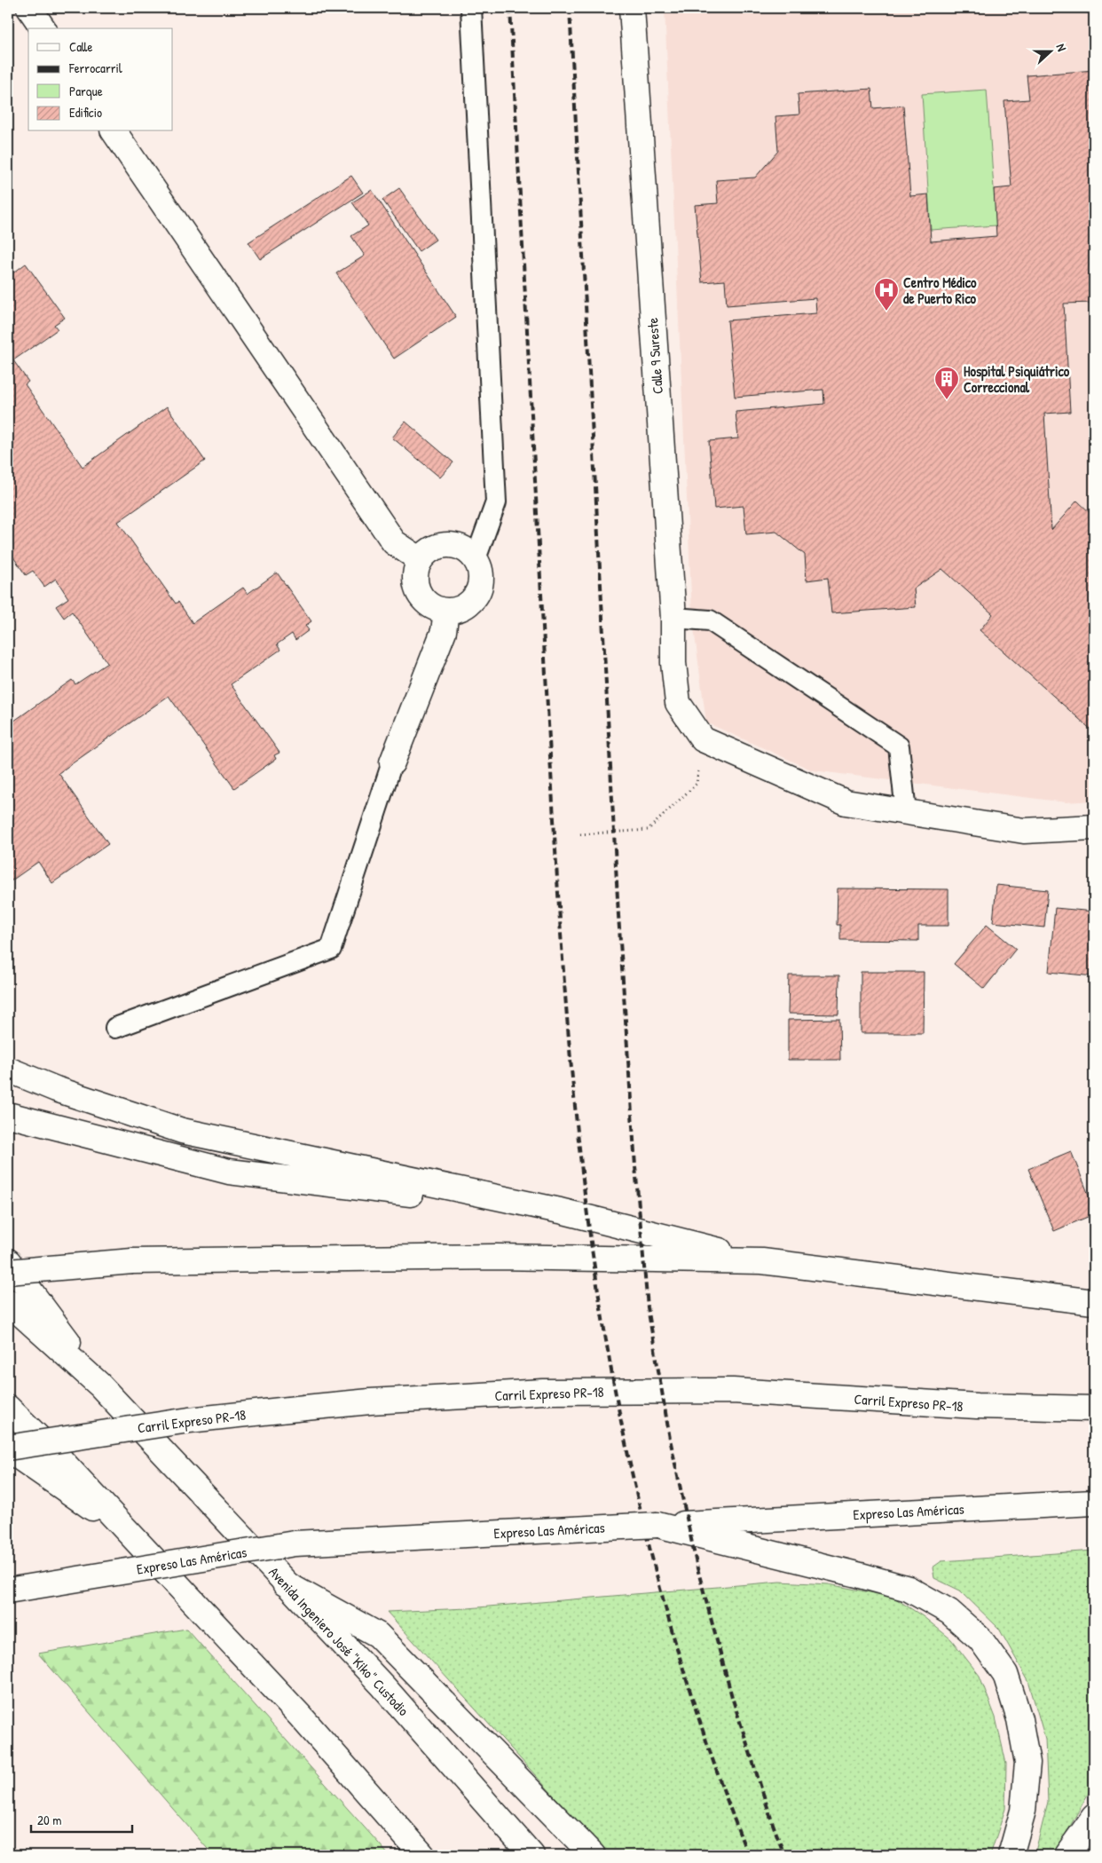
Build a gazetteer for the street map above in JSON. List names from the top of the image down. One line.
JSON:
{"streets":{"main road":["Calle 9 Sureste","Carril Expreso PR-18","Expreso Las Américas","Avenida Ingeniero José \"Kiko\" Custodio"]},"places":{"hospital":["Centro Médico de Puerto Rico"],"building":["Hospital Psiquiátrico Correccional"]},"legend":["Calle","Ferrocarril","Parque","Edificio"],"scale_bar":"20 m","north":"right"}
